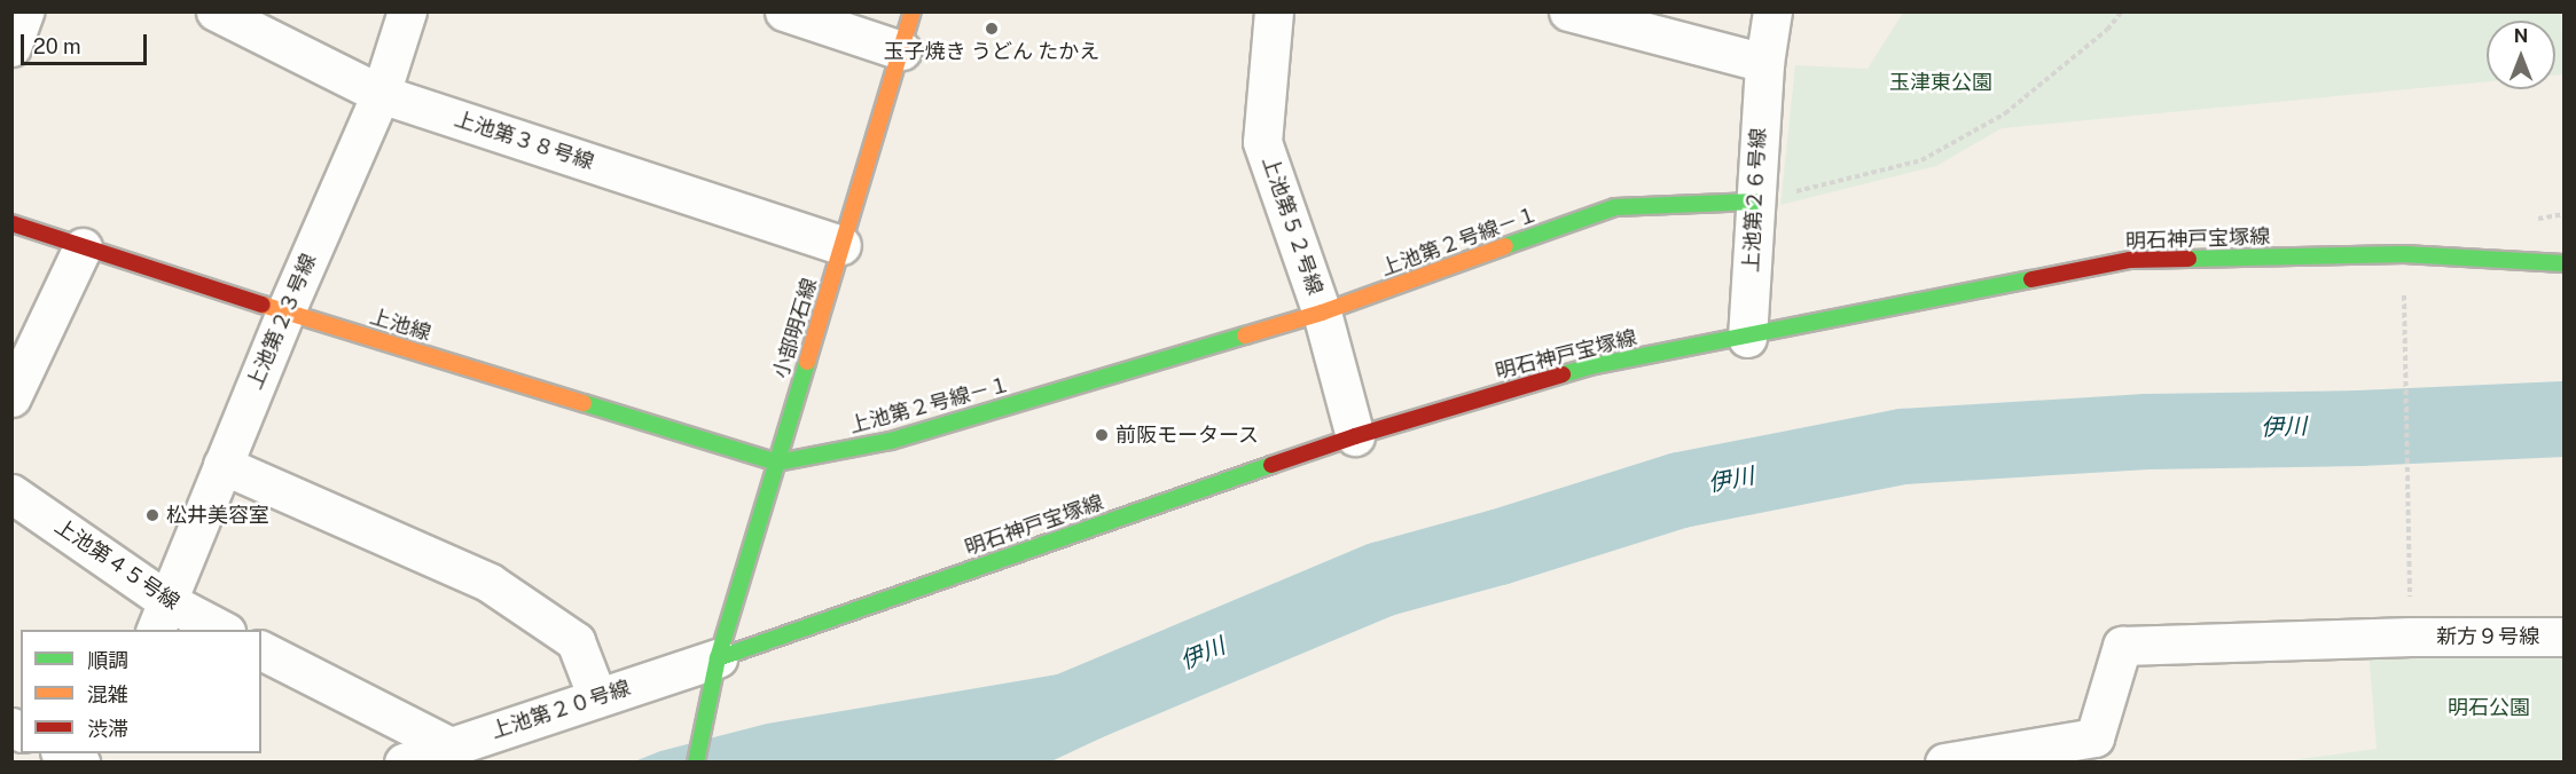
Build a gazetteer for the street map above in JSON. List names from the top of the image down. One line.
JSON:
{"streets":{"main road":["明石神戸宝塚線","上池第２号線－１","上池線","小部明石線"],"street":["上池第３８号線","上池第２６号線","上池第５２号線","上池第２３号線","上池第４５号線","新方９号線","上池第２０号線"]},"crossings":[["上池第３８号線","上池第２３号線"],["上池第３８号線","小部明石線"],["上池第２６号線","明石神戸宝塚線"],["上池第２６号線","上池第２号線－１"],["上池第５２号線","明石神戸宝塚線"],["上池第５２号線","上池第２号線－１"],["明石神戸宝塚線","小部明石線"],["明石神戸宝塚線","上池第２０号線"],["上池第２号線－１","上池線"],["上池第２号線－１","小部明石線"],["上池第２３号線","上池線"],["上池第２３号線","上池第４５号線"],["上池線","小部明石線"],["小部明石線","上池第２０号線"]],"water":["伊川"],"parks":["玉津東公園","明石公園"],"places":["玉子焼き うどん たかえ","前阪モータース","松井美容室"],"legend":["順調","混雑","渋滞"],"scale_bar":"20 m","north":"top"}
